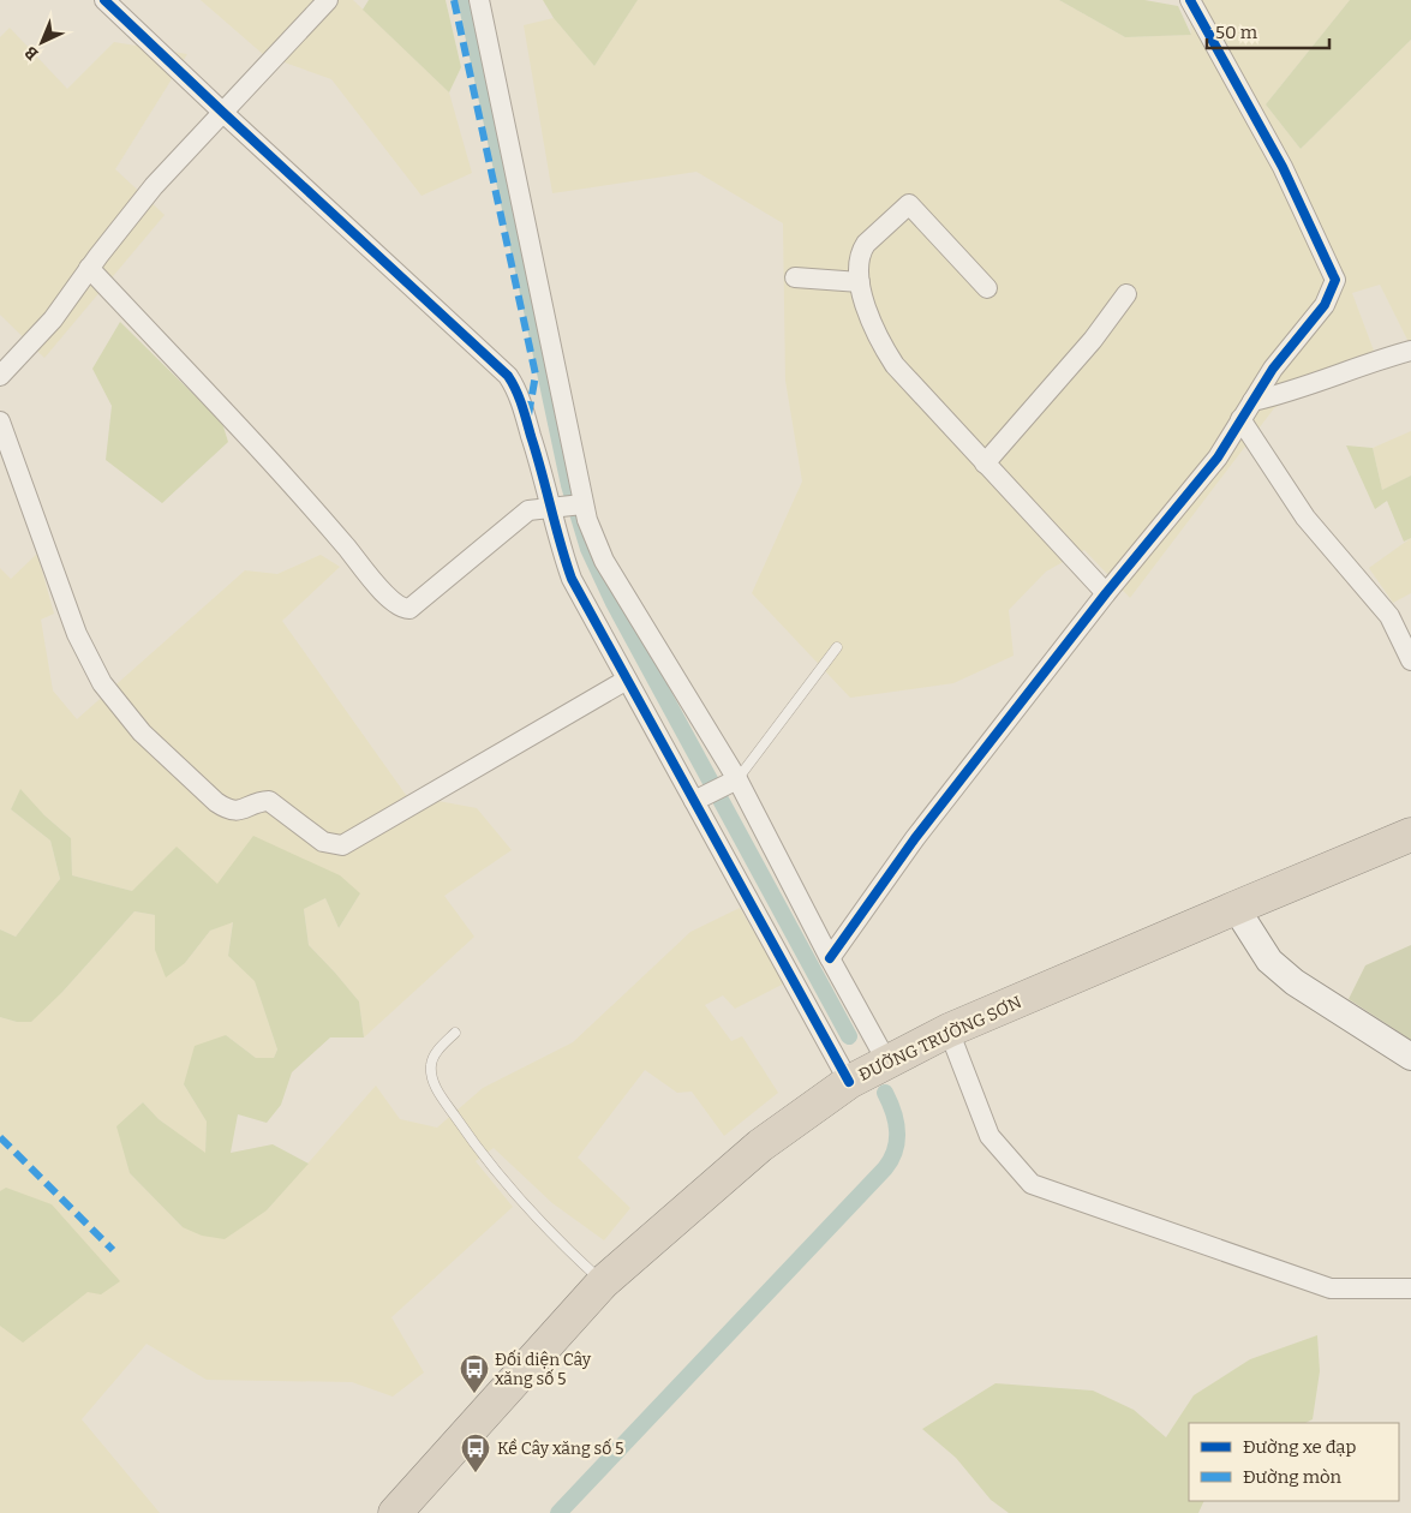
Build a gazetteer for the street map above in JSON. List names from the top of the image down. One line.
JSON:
{"streets":{"highway":["ĐƯỜNG TRƯỜNG SƠN"]},"places":{"bus stop":["Đối diện Cây xăng số 5","Kề Cây xăng số 5"]},"legend":["Đường xe đạp","Đường mòn"],"scale_bar":"50 m","north":"bottom left"}
